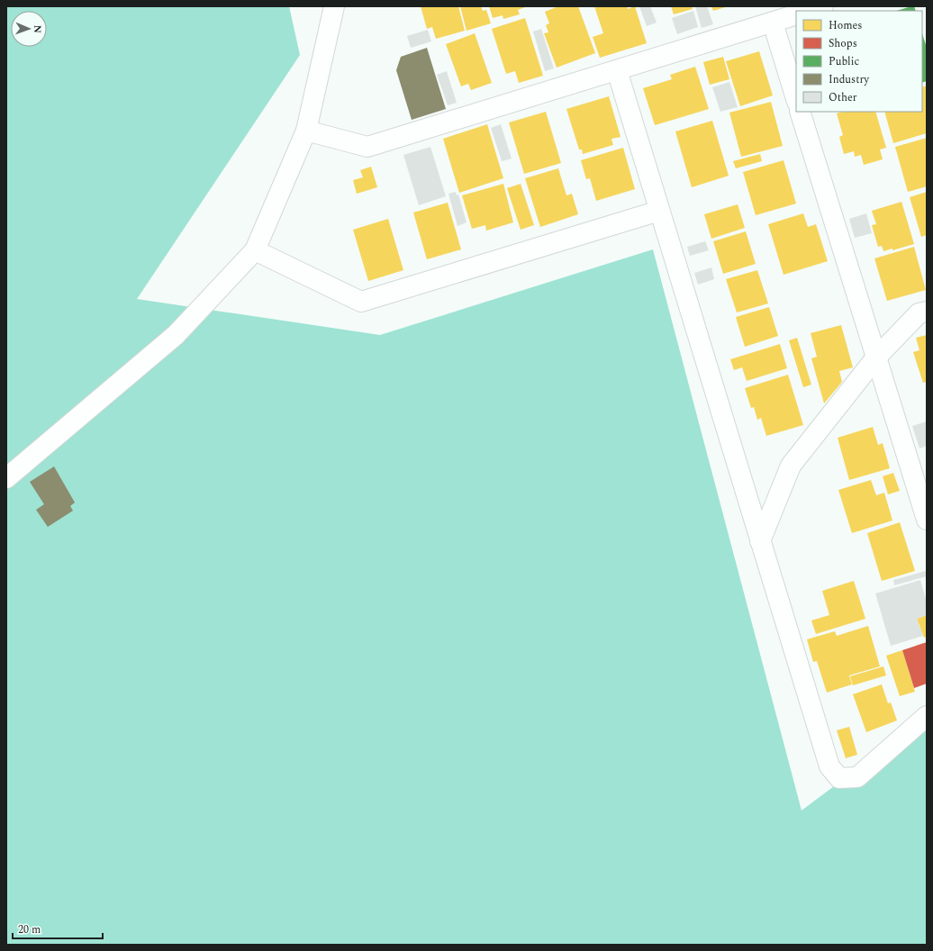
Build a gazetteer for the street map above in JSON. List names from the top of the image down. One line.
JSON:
{"legend":["Homes","Shops","Public","Industry","Other"],"scale_bar":"20 m","north":"right"}
